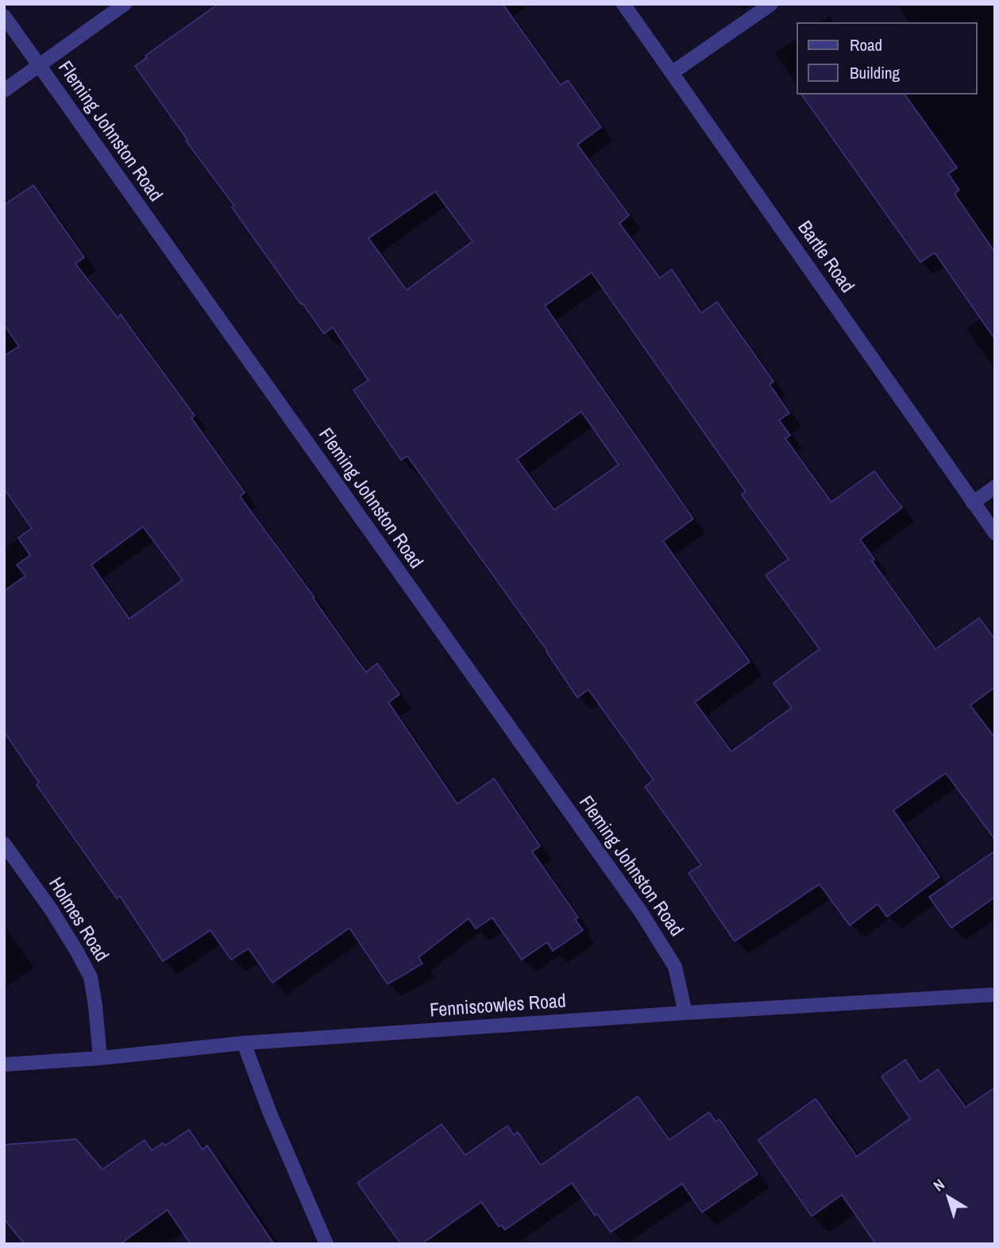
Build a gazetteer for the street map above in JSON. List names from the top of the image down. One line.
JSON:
{"streets":{"street":["Fleming Johnston Road","Bartle Road","Holmes Road","Fenniscowles Road"]},"crossings":[["Fleming Johnston Road","Fenniscowles Road"],["Holmes Road","Fenniscowles Road"]],"legend":["Road","Building"],"north":"top left"}
